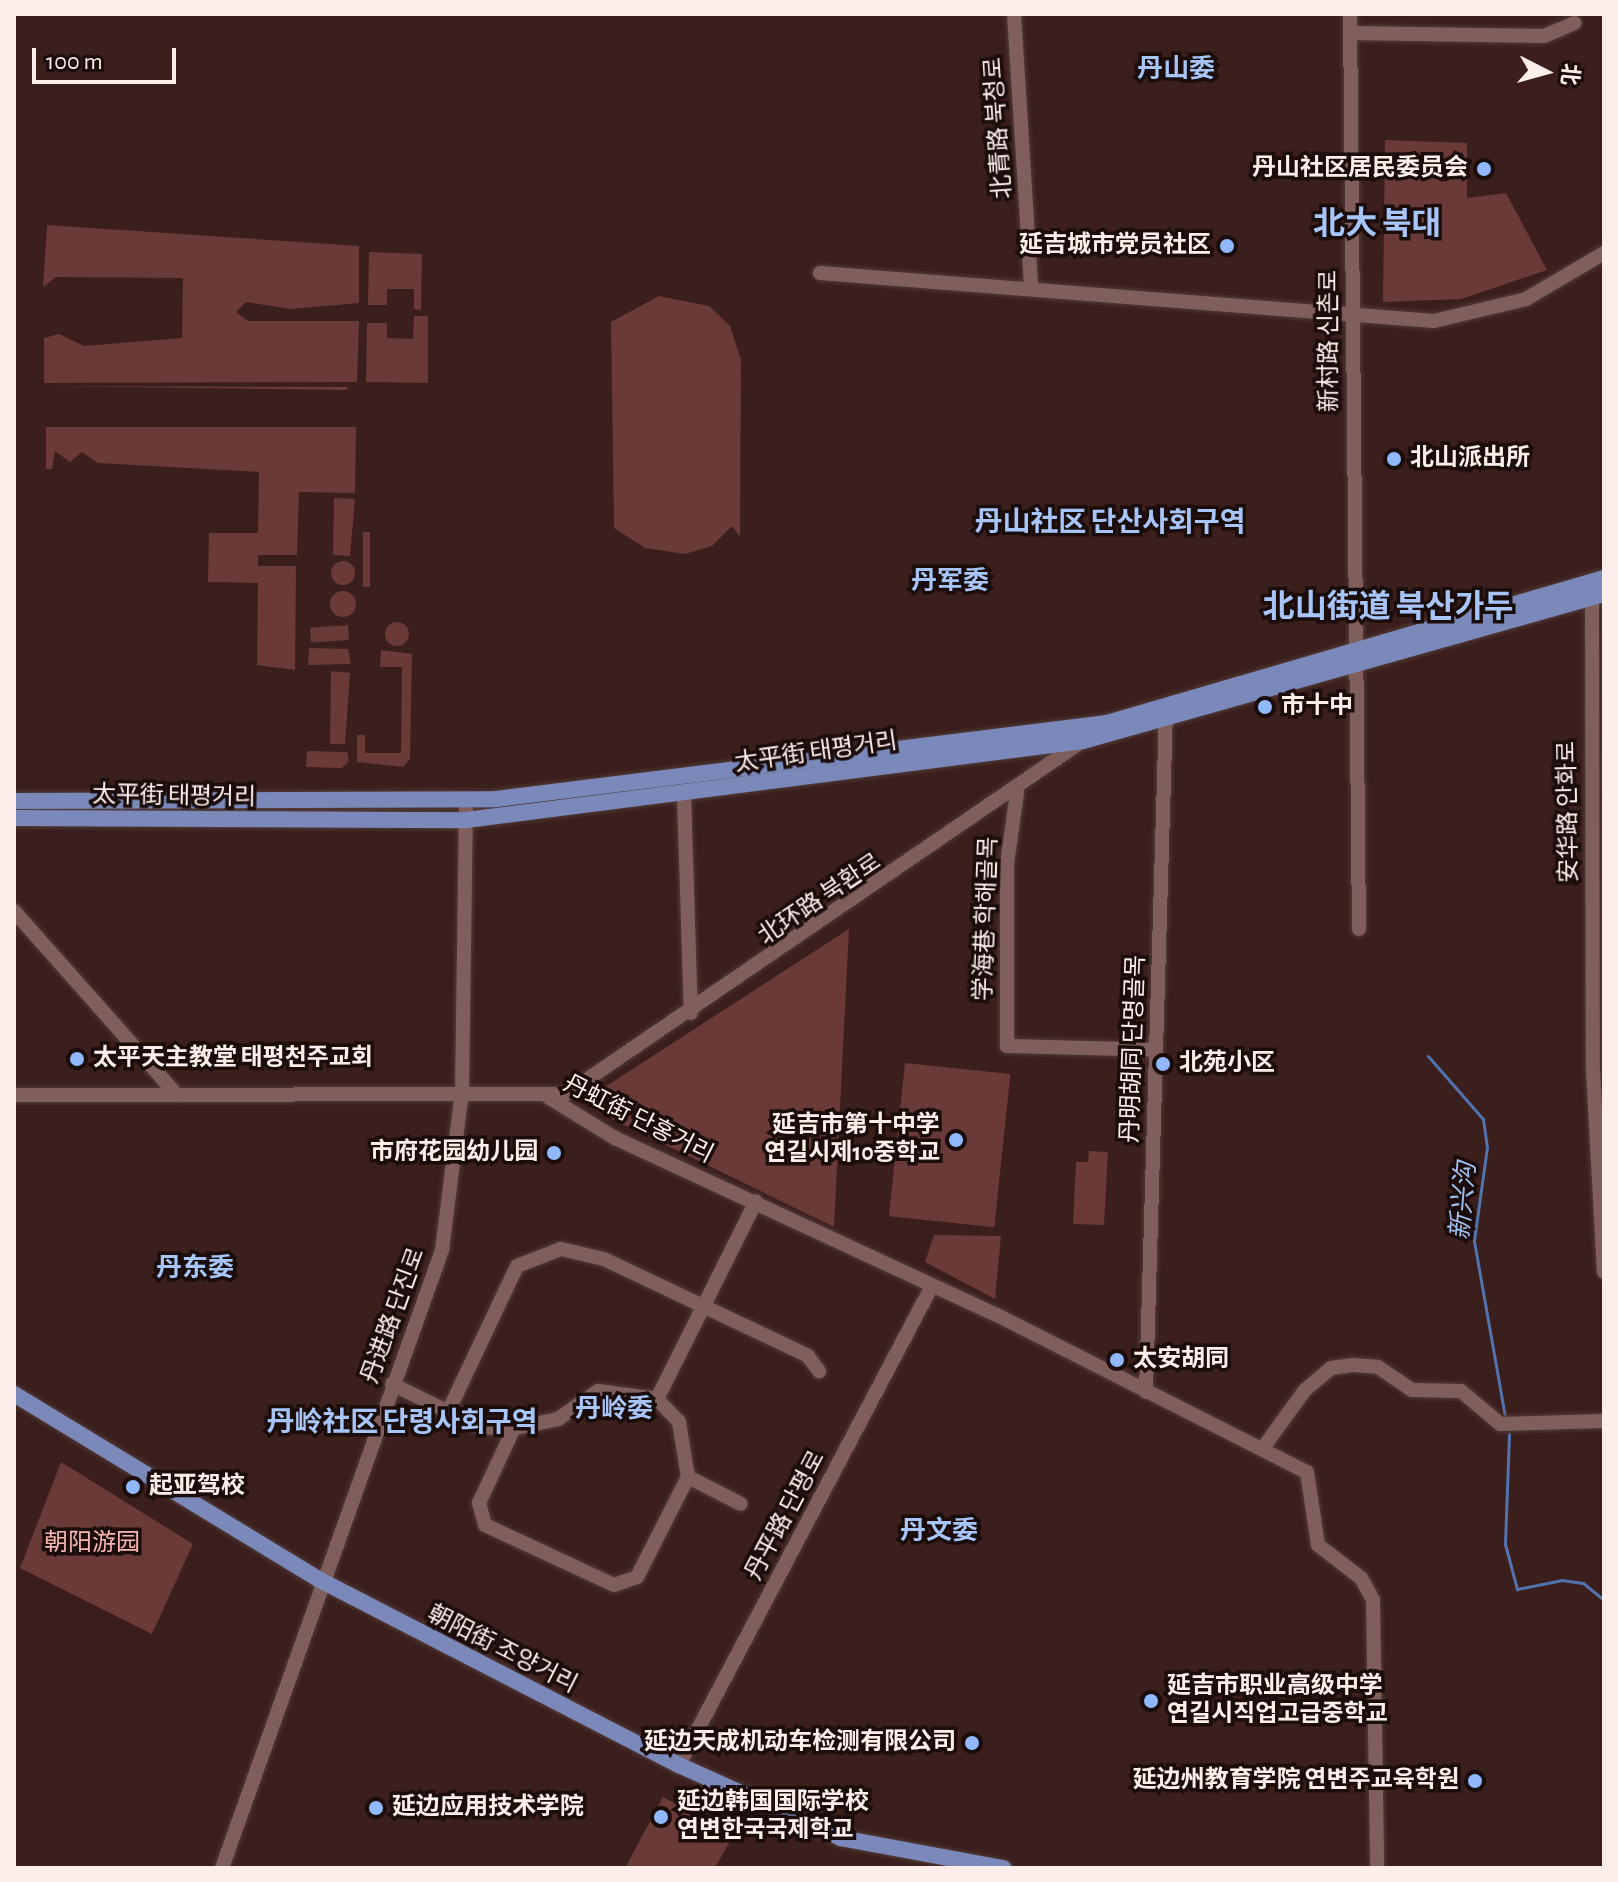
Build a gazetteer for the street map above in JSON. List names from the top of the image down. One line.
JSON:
{"streets":{"main road":["太平街 태평거리","朝阳街 조양거리"],"street":["北青路 북청로","新村路 신촌로","安华路 안화로","北环路 북환로","学海巷 학해골목","丹明胡同 단명골목","丹虹街 단홍거리","丹进路 단진로","丹平路 단평로"]},"crossings":[["新村路 신촌로","太平街 태평거리"],["太平街 태평거리","安华路 안화로"],["太平街 태평거리","北环路 북환로"],["太平街 태평거리","丹明胡同 단명골목"],["太平街 태평거리","丹进路 단진로"],["北环路 북환로","学海巷 학해골목"],["北环路 북환로","丹虹街 단홍거리"],["学海巷 학해골목","丹明胡同 단명골목"],["丹明胡同 단명골목","丹虹街 단홍거리"],["丹虹街 단홍거리","丹进路 단진로"],["丹虹街 단홍거리","丹平路 단평로"],["丹进路 단진로","朝阳街 조양거리"],["丹平路 단평로","朝阳街 조양거리"]],"districts":["丹山委","北大 북대","丹山社区 단산사회구역","丹军委","北山街道 북산가두","丹东委","丹岭委","丹岭社区 단령사회구역","丹文委"],"water":["新兴沟"],"parks":["朝阳游园"],"places":["丹山社区居民委员会","延吉城市党员社区","北山派出所","市十中","太平天主教堂 태평천주교회","北苑小区","延吉市第十中学 연길시제10중학교","市府花园幼儿园","太安胡同","起亚驾校","延吉市职业高级中学 연길시직업고급중학교","延边天成机动车检测有限公司","延边州教育学院 연변주교육학원","延边应用技术学院","延边韩国国际学校 연변한국국제학교"],"scale_bar":"100 m","north":"right"}
